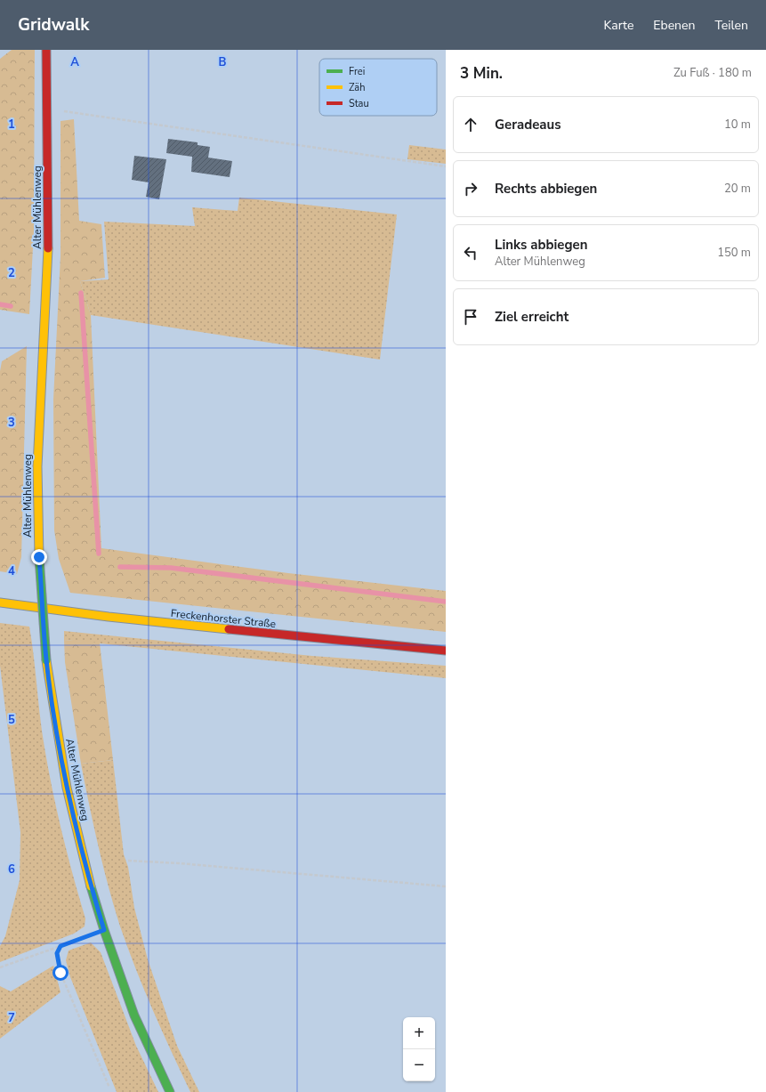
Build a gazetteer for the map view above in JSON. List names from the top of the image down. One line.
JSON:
{"streets":{"street":["Alter Mühlenweg","Freckenhorster Straße"]},"legend":["Frei","Zäh","Stau"],"page":{"header":"Gridwalk","nav":["Karte","Ebenen","Teilen"],"heading":["3 Min.","Zu Fuß · 180 m"],"list":[["Geradeaus","10 m"],["Rechts abbiegen","20 m"],["Links abbiegen","Alter Mühlenweg","150 m"],"Ziel erreicht"],"map_buttons":["+","−"]},"grid":{"columns":["A","B"],"rows":["1","2","3","4","5","6","7"]}}
